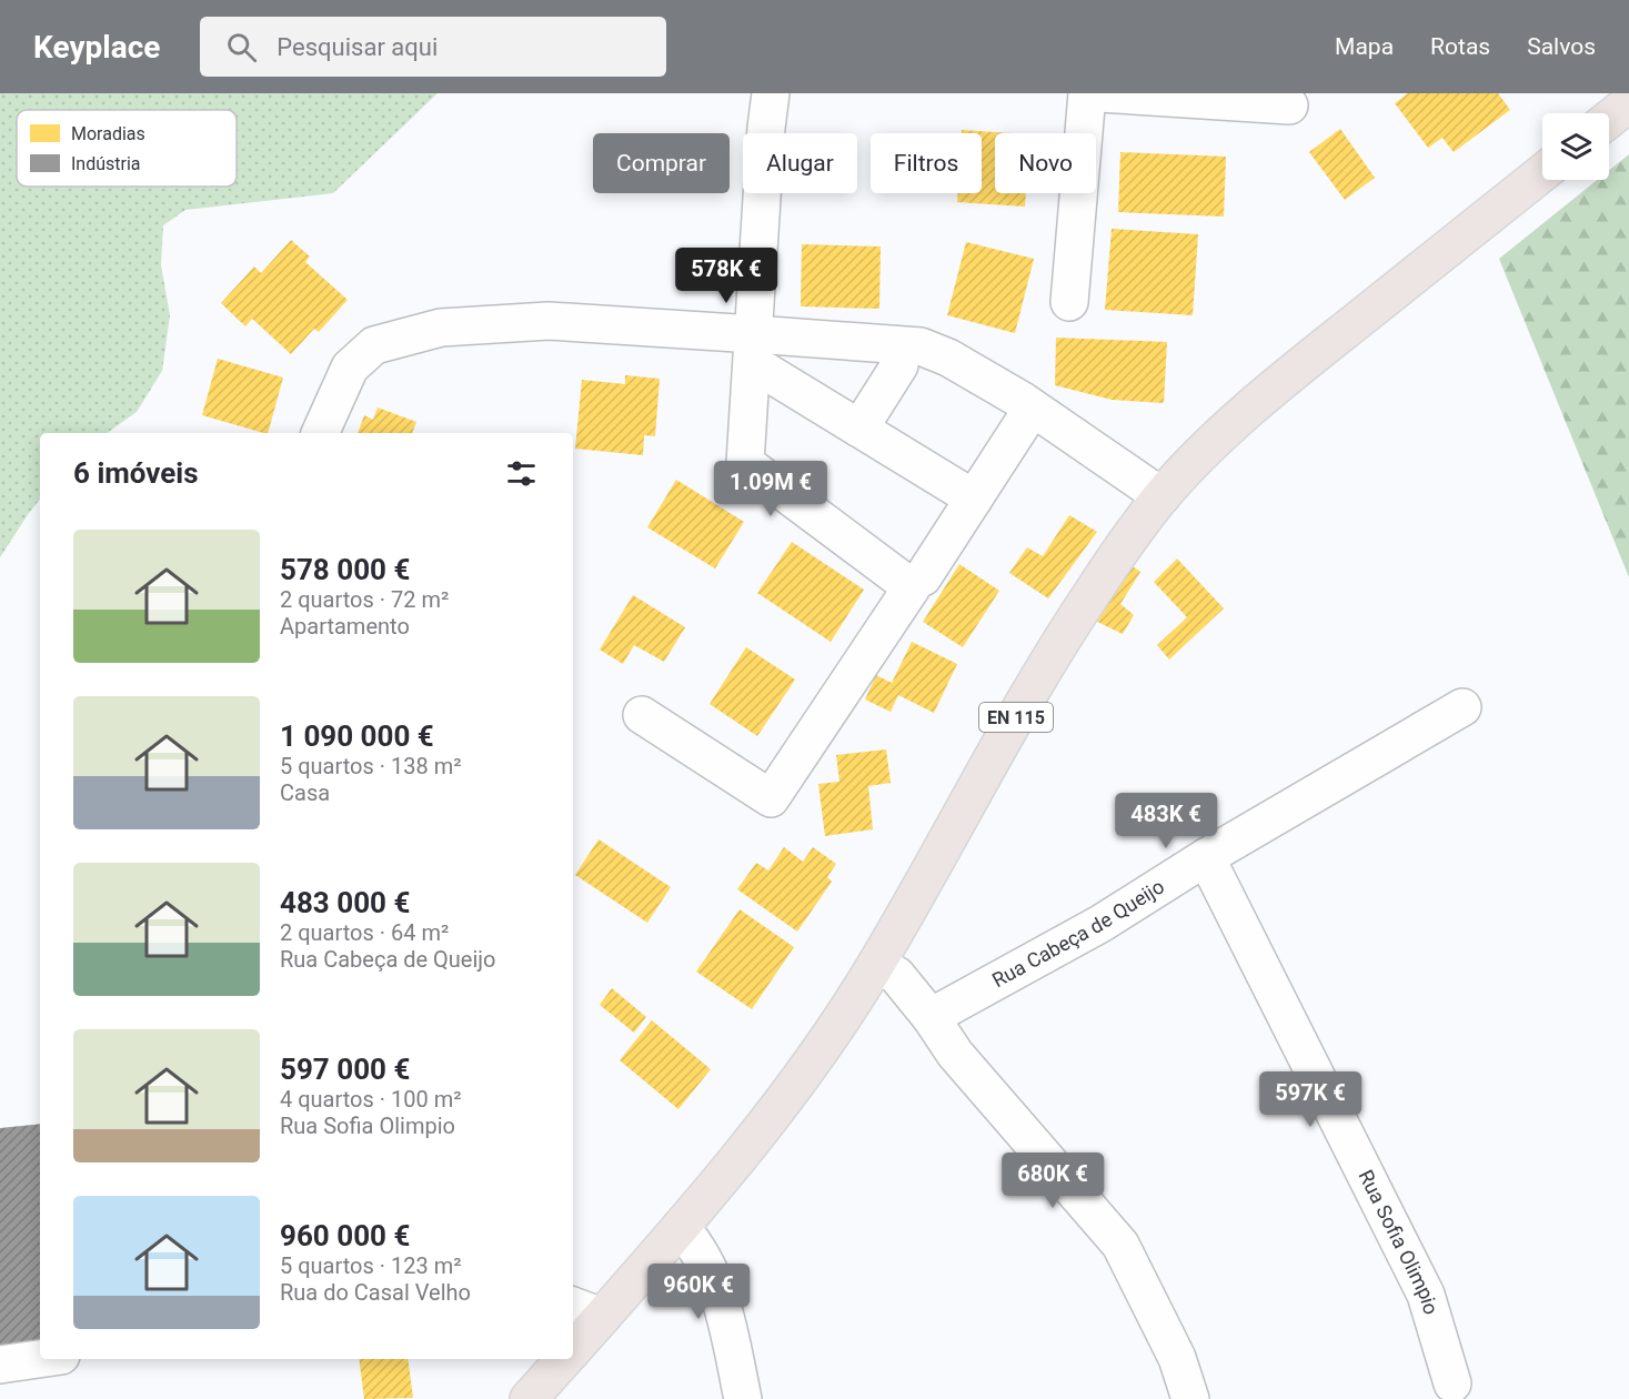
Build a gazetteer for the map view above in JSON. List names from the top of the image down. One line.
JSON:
{"streets":{"main road":["EN 115"],"street":["Rua Cabeça de Queijo","Rua Sofia Olimpio"]},"crossings":[["Rua Cabeça de Queijo","Rua Sofia Olimpio"]],"legend":["Moradias","Indústria"],"page":{"header":"Keyplace","search":"Pesquisar aqui","nav":["Mapa","Rotas","Salvos"],"chip":["Comprar","Alugar","Filtros","Novo"],"price":["578K €","1.09M €","483K €","597K €","680K €","960K €"],"heading":"6 imóveis","list":[{"name":"578 000 €","note":"2 quartos · 72 m² · Apartamento"},{"name":"1 090 000 €","note":"5 quartos · 138 m² · Casa"},{"name":"483 000 €","note":"2 quartos · 64 m² · Rua Cabeça de Queijo"},{"name":"597 000 €","note":"4 quartos · 100 m² · Rua Sofia Olimpio"},{"name":"960 000 €","note":"5 quartos · 123 m² · Rua do Casal Velho"}]}}
